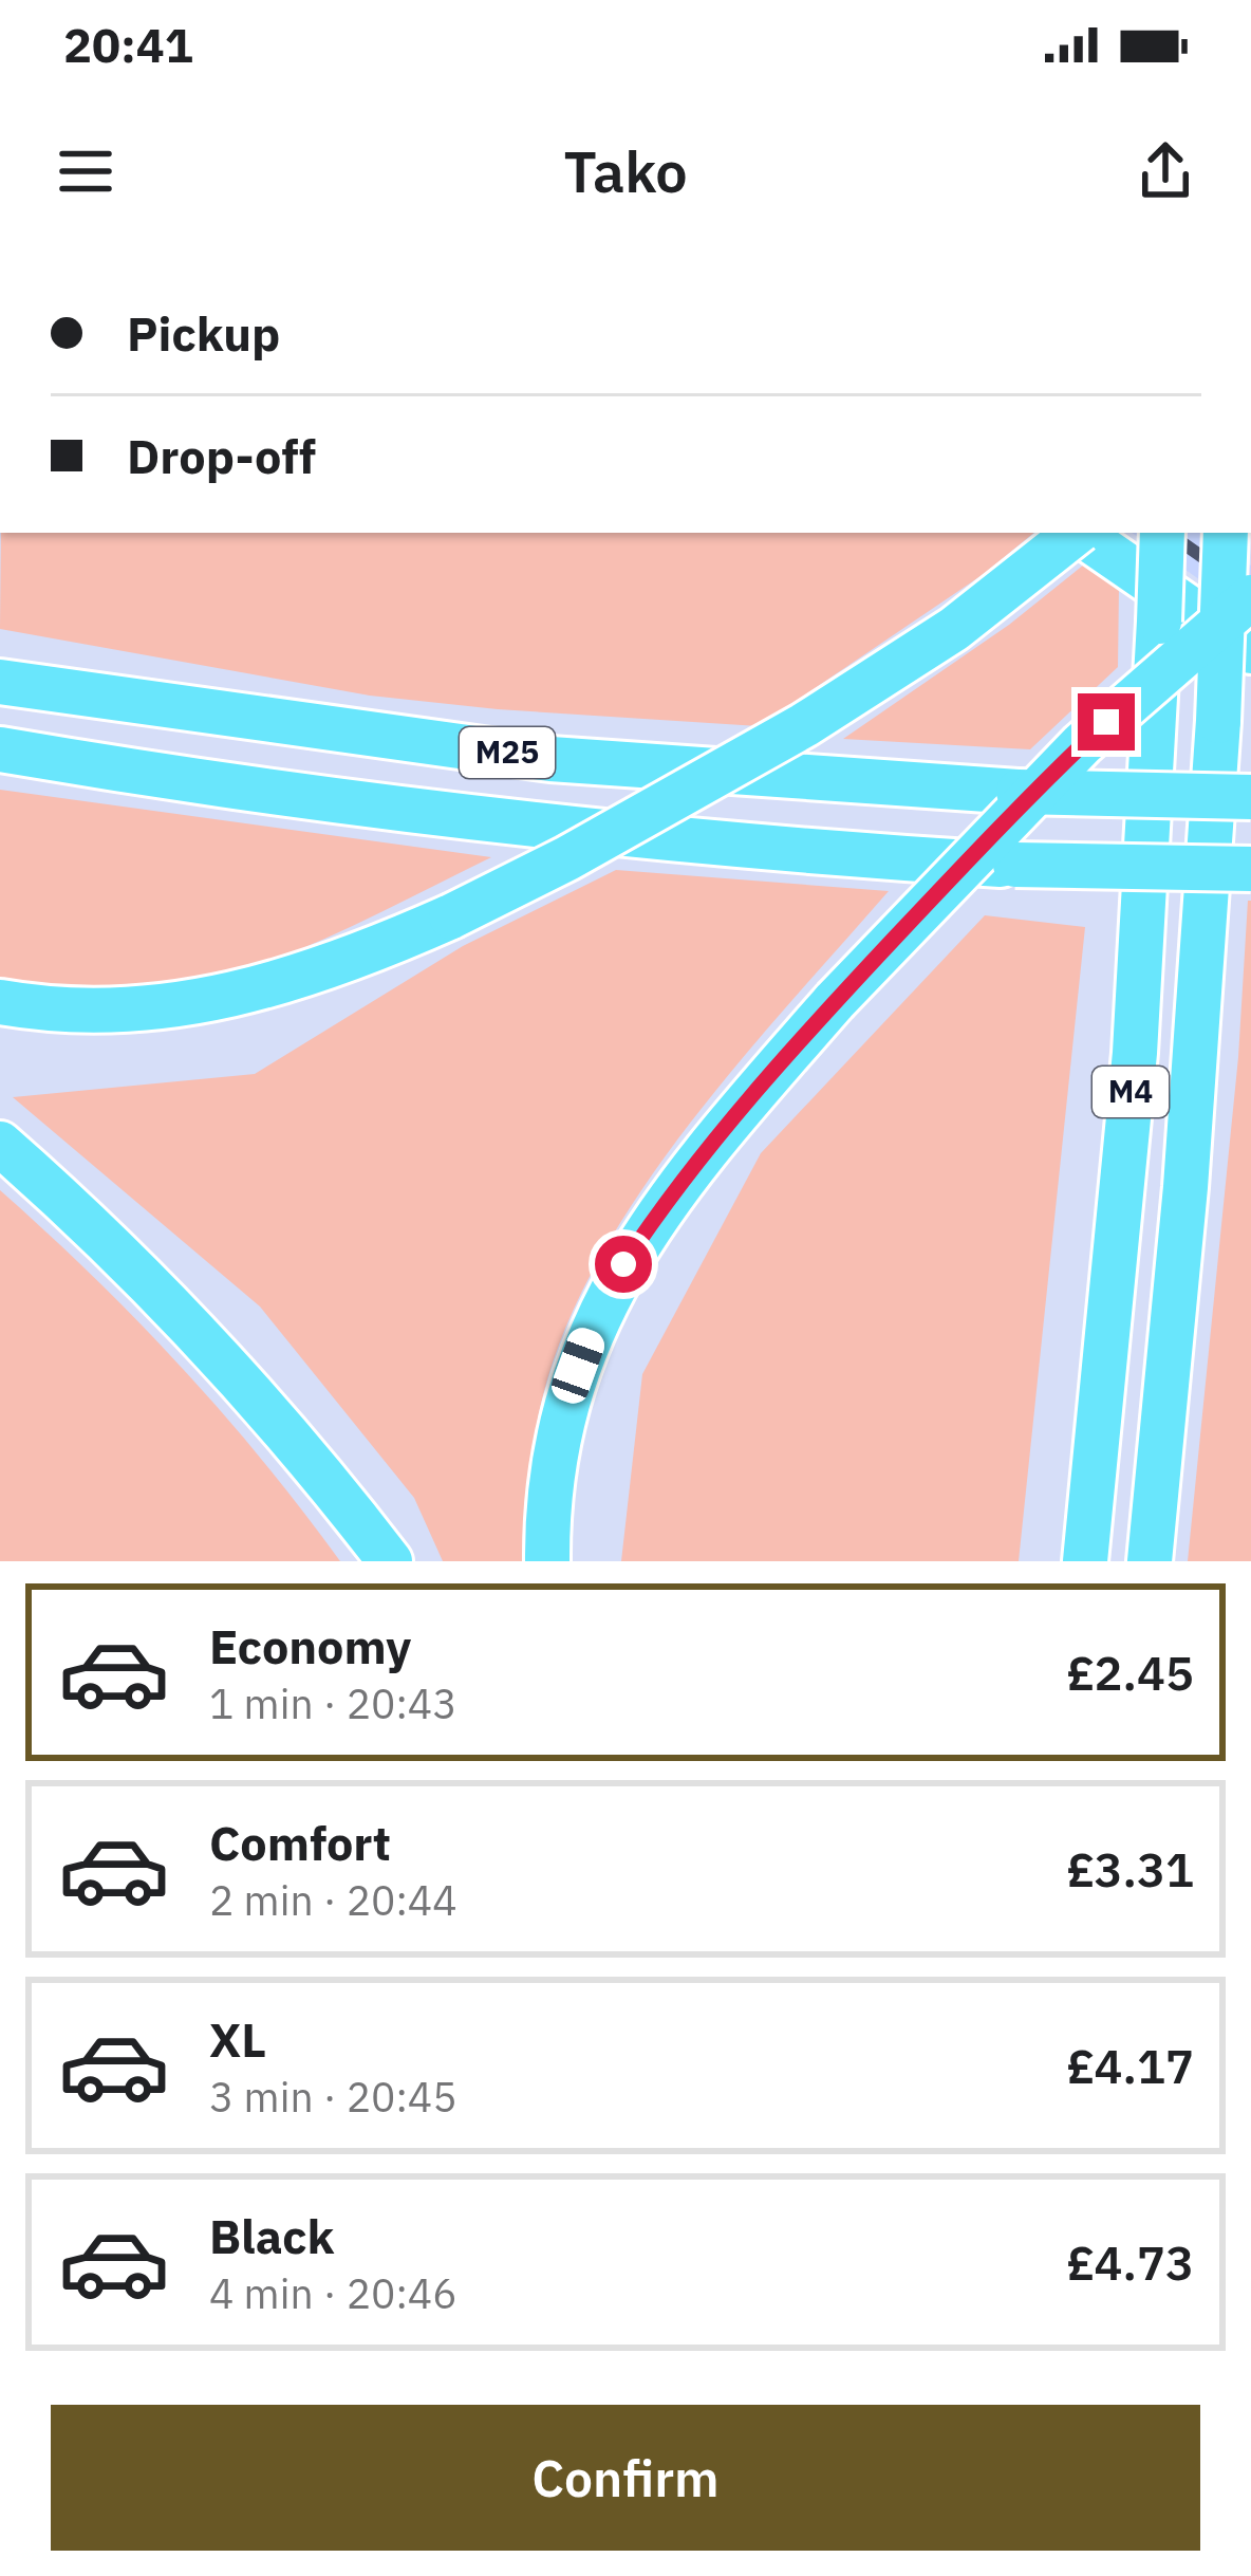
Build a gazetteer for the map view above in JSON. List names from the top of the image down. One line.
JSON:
{"streets":{"highway":["M25","M4"]},"page":{"status":"20:41","header":"Tako","banner":["Pickup","Drop-off"],"list":[{"name":"Economy","note":"1 min · 20:43","value":"£2.45"},{"name":"Comfort","note":"2 min · 20:44","value":"£3.31"},{"name":"XL","note":"3 min · 20:45","value":"£4.17"},{"name":"Black","note":"4 min · 20:46","value":"£4.73"}],"buttons":"Confirm"}}
